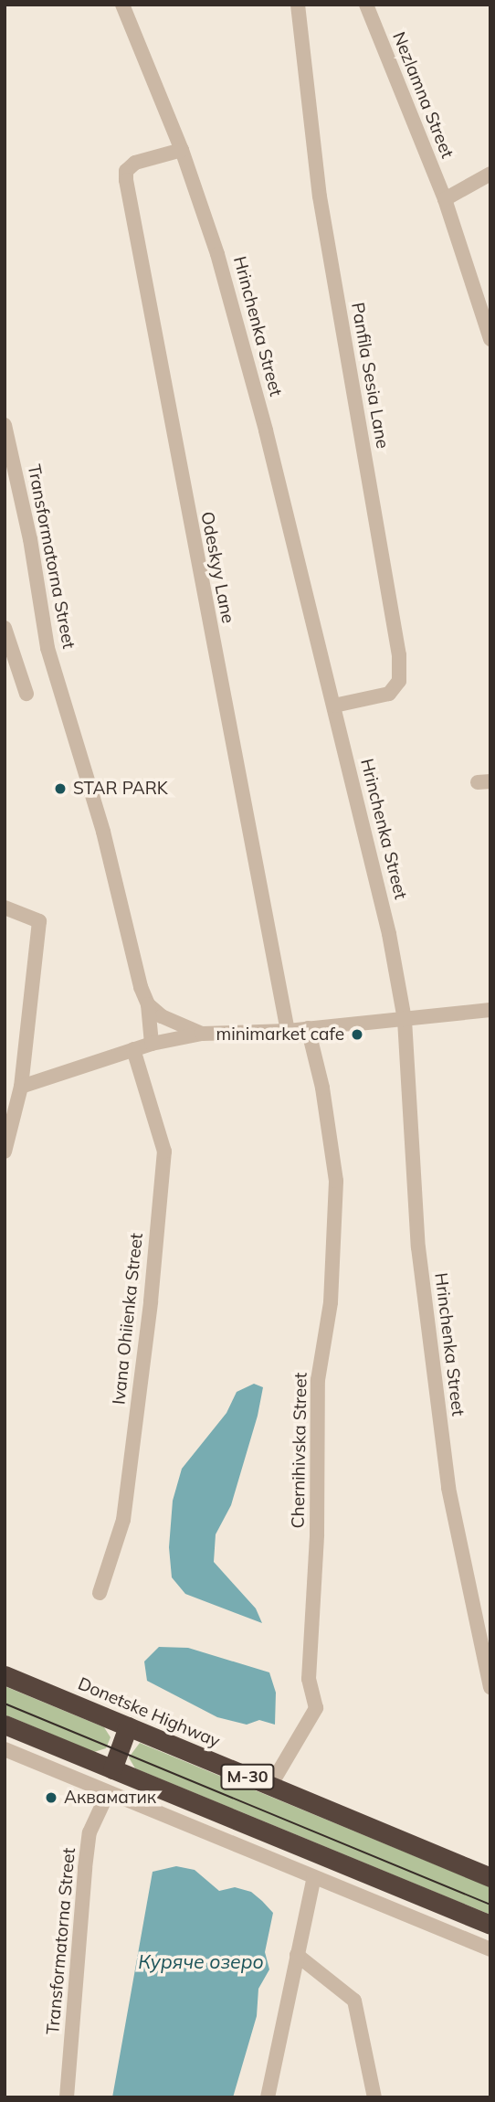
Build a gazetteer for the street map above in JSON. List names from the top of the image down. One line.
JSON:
{"streets":{"highway":["Donetske Highway","М-30"],"street":["Nezlamna Street","Hrinchenka Street","Panfila Sesia Lane","Transformatorna Street","Odeskyy Lane","Ivana Ohiienka Street","Chernihivska Street"]},"crossings":[["Hrinchenka Street","Panfila Sesia Lane"],["Hrinchenka Street","Odeskyy Lane"],["Chernihivska Street","Donetske Highway"]],"water":["Куряче озеро"],"places":["STAR PARK","minimarket cafe","Акваматик"]}
